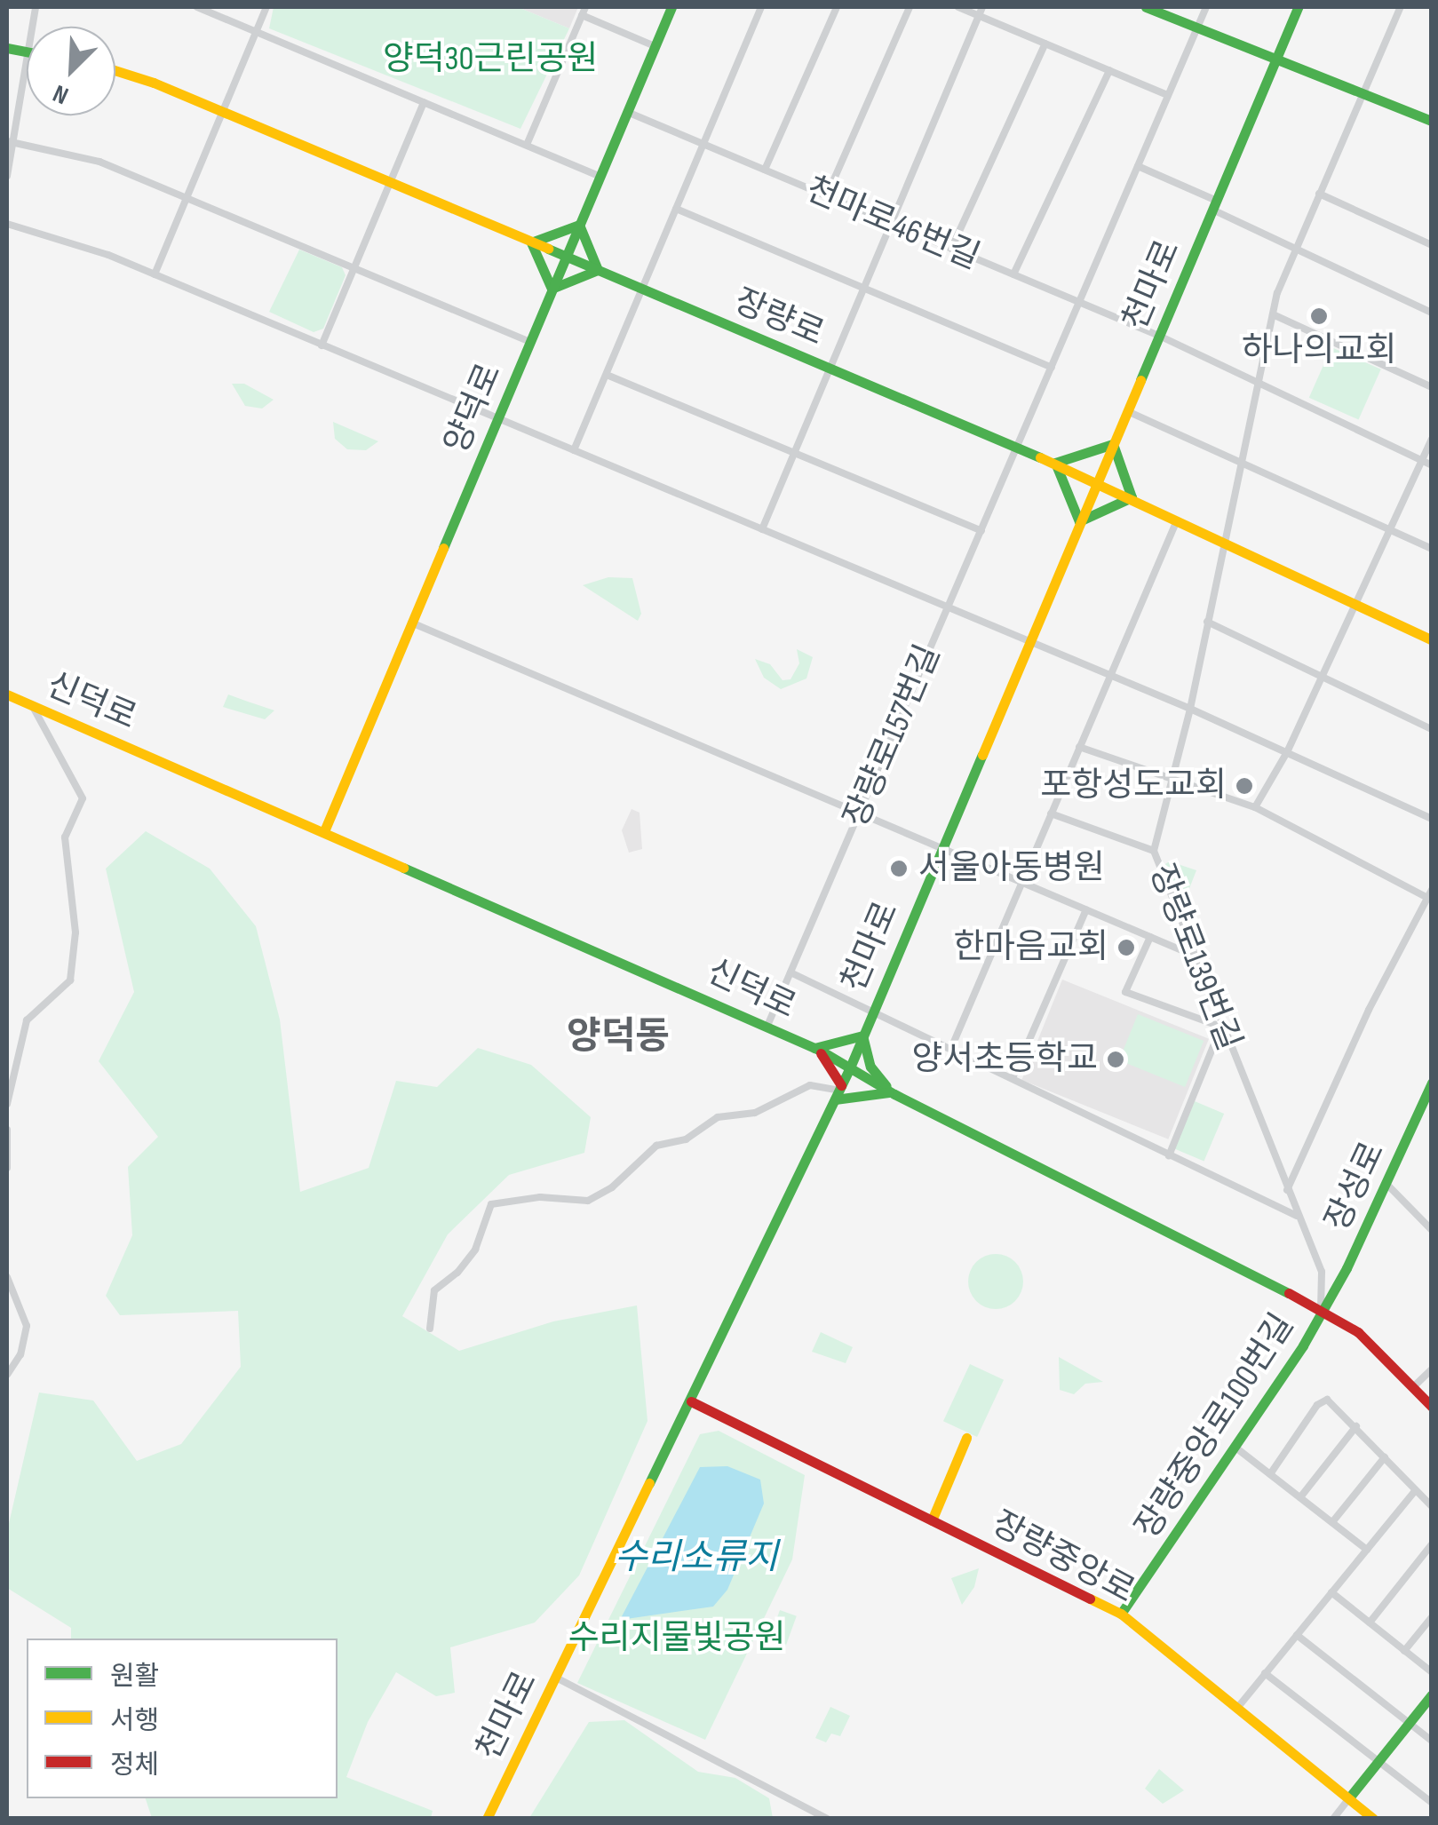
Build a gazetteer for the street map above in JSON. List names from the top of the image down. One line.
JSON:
{"streets":{"street":["천마로46번길","천마로","장량로","양덕로","신덕로","장량로157번길","장량로139번길","장성로","장량중앙로100번길","장량중앙로"]},"crossings":[["천마로46번길","천마로"],["천마로46번길","양덕로"],["천마로46번길","장량로157번길"],["천마로46번길","장량로139번길"],["천마로","장량로"],["천마로","신덕로"],["천마로","장량중앙로"],["장량로","양덕로"],["장량로","장량로157번길"],["장량로","장량로139번길"],["양덕로","신덕로"],["신덕로","장량로157번길"],["신덕로","장량로139번길"],["신덕로","장성로"],["신덕로","장량중앙로100번길"],["장량로139번길","장성로"],["장량로139번길","장량중앙로100번길"],["장성로","장량중앙로100번길"],["장량중앙로100번길","장량중앙로"]],"districts":["양덕동"],"water":["수리소류지"],"parks":["양덕30근린공원","수리지물빛공원"],"places":["하나의교회","포항성도교회","서울아동병원","한마음교회","양서초등학교"],"legend":["원활","서행","정체"],"north":"bottom left"}
